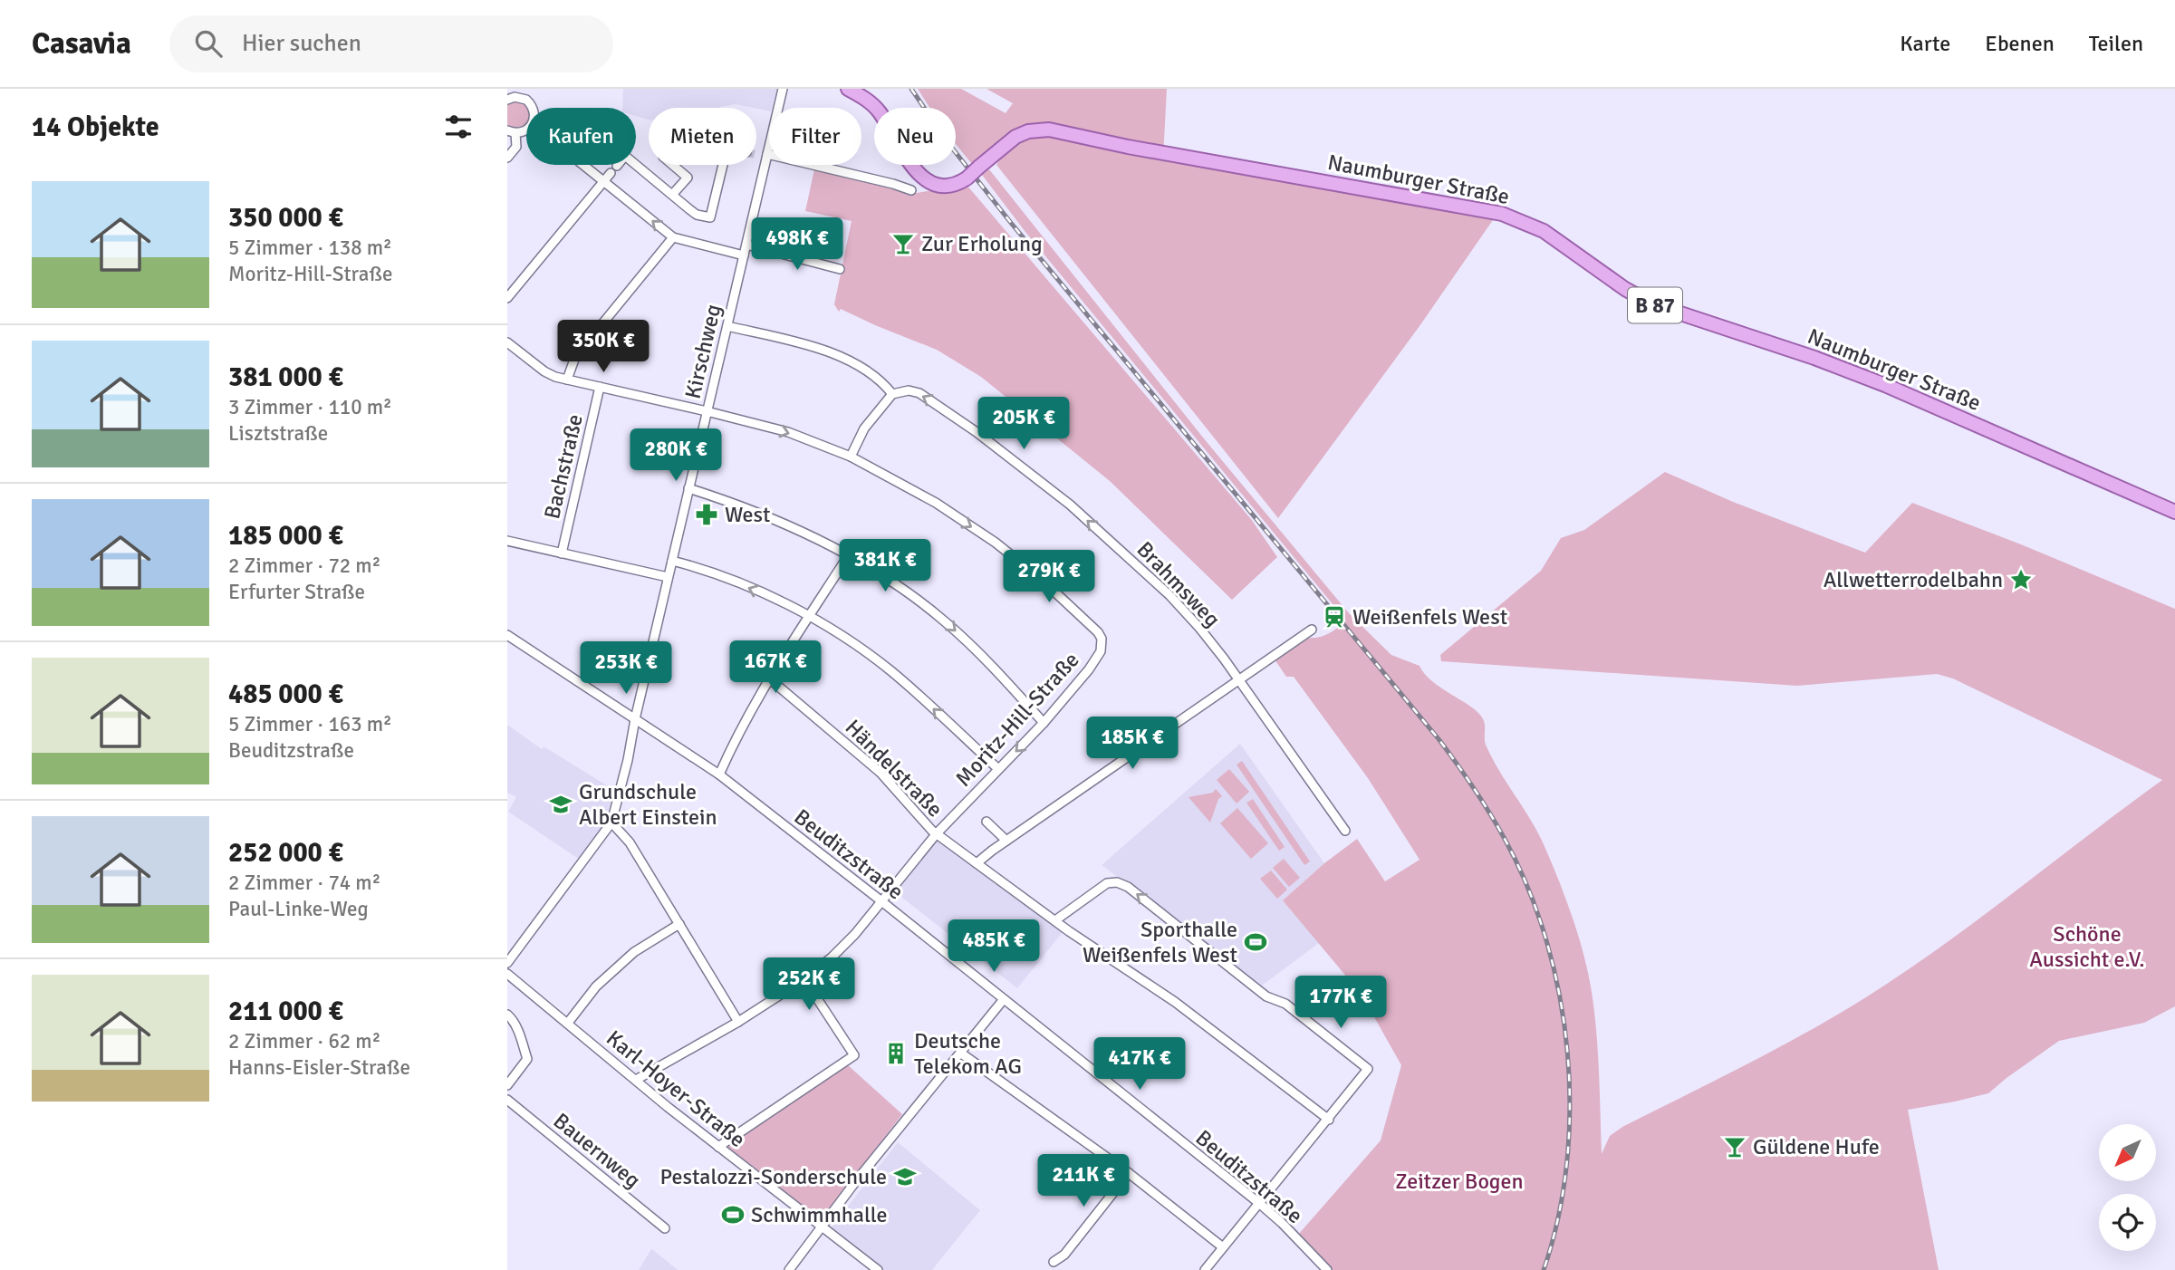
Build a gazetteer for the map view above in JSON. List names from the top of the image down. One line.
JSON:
{"streets":{"main road":["Naumburger Straße","B 87"],"street":["Kirschweg","Bachstraße","Brahmsweg","Moritz-Hill-Straße","Händelstraße","Beuditzstraße","Karl-Hoyer-Straße","Bauernweg"]},"crossings":[["Kirschweg","Moritz-Hill-Straße"],["Kirschweg","Beuditzstraße"],["Bachstraße","Moritz-Hill-Straße"],["Moritz-Hill-Straße","Händelstraße"],["Moritz-Hill-Straße","Beuditzstraße"],["Moritz-Hill-Straße","Karl-Hoyer-Straße"]],"one_way":["Brahmsweg"],"parks":["Schöne Aussicht e.V.","Zeitzer Bogen"],"places":{"bar":["Zur Erholung","Güldene Hufe"],"pharmacy":["West"],"place":["Allwetterrodelbahn"],"station":["Weißenfels West"],"school or university":["Grundschule Albert Einstein","Pestalozzi-Sonderschule"],"sports":["Sporthalle Weißenfels West","Schwimmhalle"],"building":["Deutsche Telekom AG"]},"north":"bottom left","page":{"header":"Casavia","search":"Hier suchen","nav":["Karte","Ebenen","Teilen"],"heading":"14 Objekte","chip":["Kaufen","Mieten","Filter","Neu"],"list":[{"name":"350 000 €","note":"5 Zimmer · 138 m² · Moritz-Hill-Straße"},{"name":"381 000 €","note":"3 Zimmer · 110 m² · Lisztstraße"},{"name":"185 000 €","note":"2 Zimmer · 72 m² · Erfurter Straße"},{"name":"485 000 €","note":"5 Zimmer · 163 m² · Beuditzstraße"},{"name":"252 000 €","note":"2 Zimmer · 74 m² · Paul-Linke-Weg"},{"name":"211 000 €","note":"2 Zimmer · 62 m² · Hanns-Eisler-Straße"}],"price":["498K €","350K €","205K €","280K €","381K €","279K €","167K €","253K €","185K €","485K €","252K €","177K €","417K €","211K €"]}}
